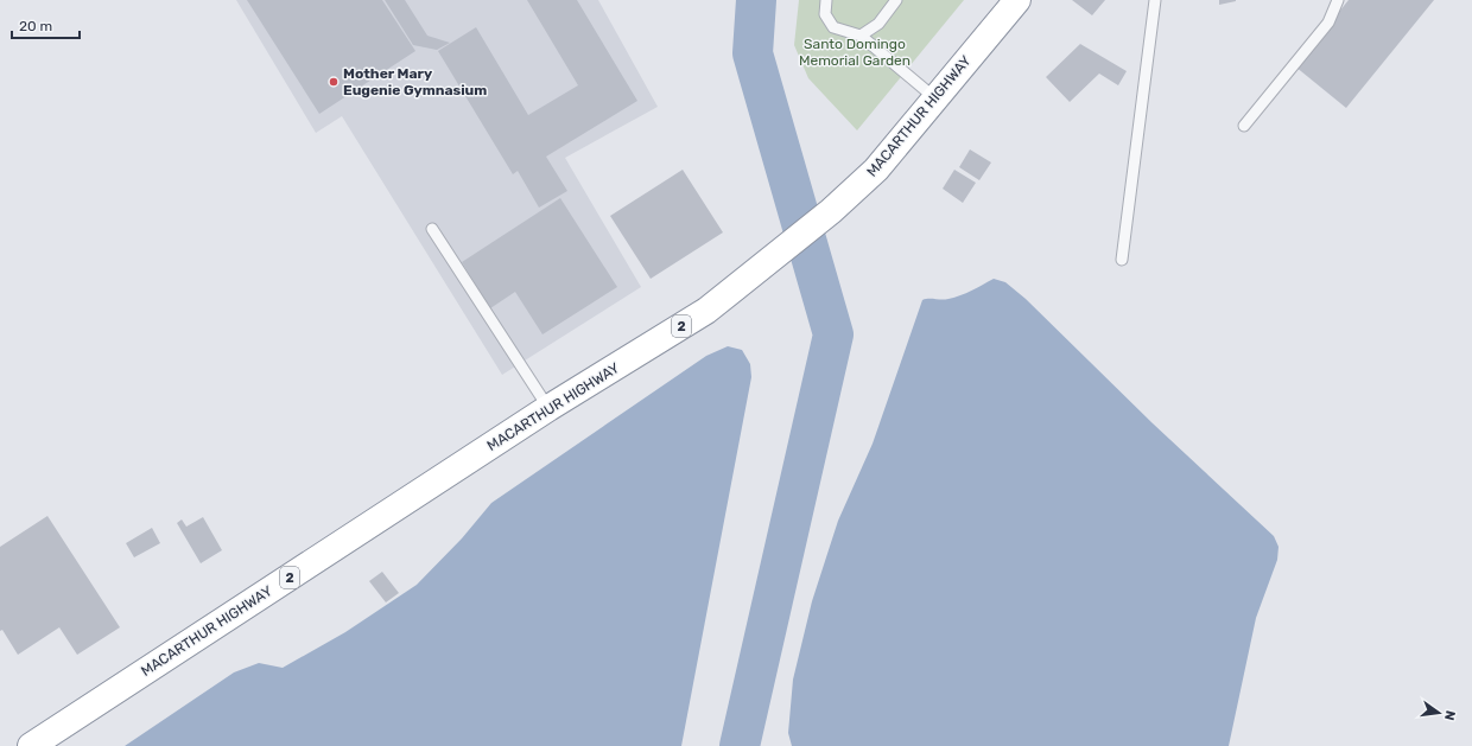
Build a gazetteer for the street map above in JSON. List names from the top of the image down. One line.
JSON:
{"streets":{"highway":["MACARTHUR HIGHWAY","2"]},"parks":["Santo Domingo Memorial Garden"],"places":["Mother Mary Eugenie Gymnasium"],"scale_bar":"20 m","north":"right"}
